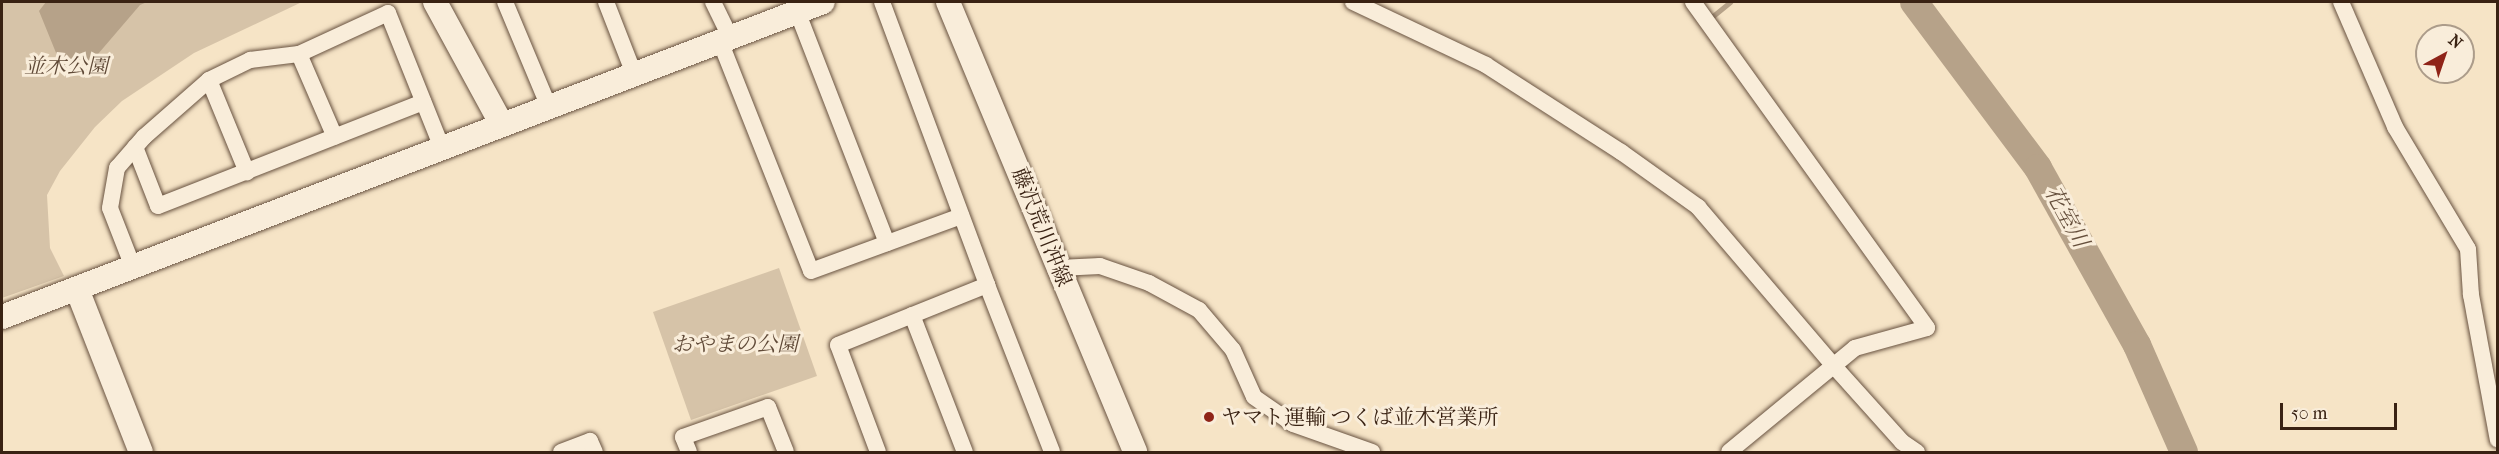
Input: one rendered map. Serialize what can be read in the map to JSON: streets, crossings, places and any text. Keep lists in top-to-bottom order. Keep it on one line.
{"streets":{"street":["藤沢荒川沖線"]},"water":["花室川"],"parks":["並木公園","おやまの公園"],"places":["ヤマト運輸 つくば並木営業所"],"scale_bar":"50 m","north":"top right"}
